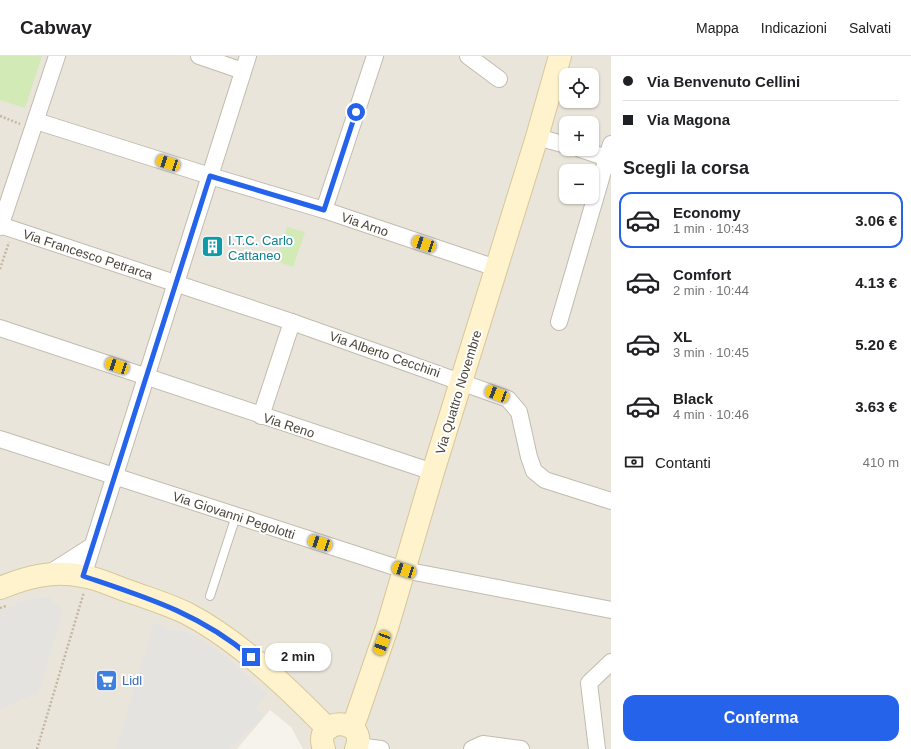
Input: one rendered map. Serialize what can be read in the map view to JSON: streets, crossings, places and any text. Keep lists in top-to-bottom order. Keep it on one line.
{"streets":{"main road":["Via Quattro Novembre"],"street":["Via Arno","Via Francesco Petrarca","Via Alberto Cecchini","Via Reno","Via Giovanni Pegolotti"]},"crossings":[["Via Arno","Via Quattro Novembre"],["Via Francesco Petrarca","Via Alberto Cecchini"],["Via Alberto Cecchini","Via Quattro Novembre"],["Via Quattro Novembre","Via Reno"],["Via Quattro Novembre","Via Giovanni Pegolotti"]],"places":{"building":["I.T.C. Carlo Cattaneo"],"supermarket":["Lidl"]},"page":{"header":"Cabway","nav":["Mappa","Indicazioni","Salvati"],"banner":["Via Benvenuto Cellini","Via Magona"],"map_buttons":["+","−"],"heading":"Scegli la corsa","list":[{"name":"Economy","note":"1 min · 10:43","value":"3.06 €"},{"name":"Comfort","note":"2 min · 10:44","value":"4.13 €"},{"name":"XL","note":"3 min · 10:45","value":"5.20 €"},{"name":"Black","note":"4 min · 10:46","value":"3.63 €"}],"pay":["Contanti","410 m"],"bubble":"2 min","buttons":"Conferma"}}
